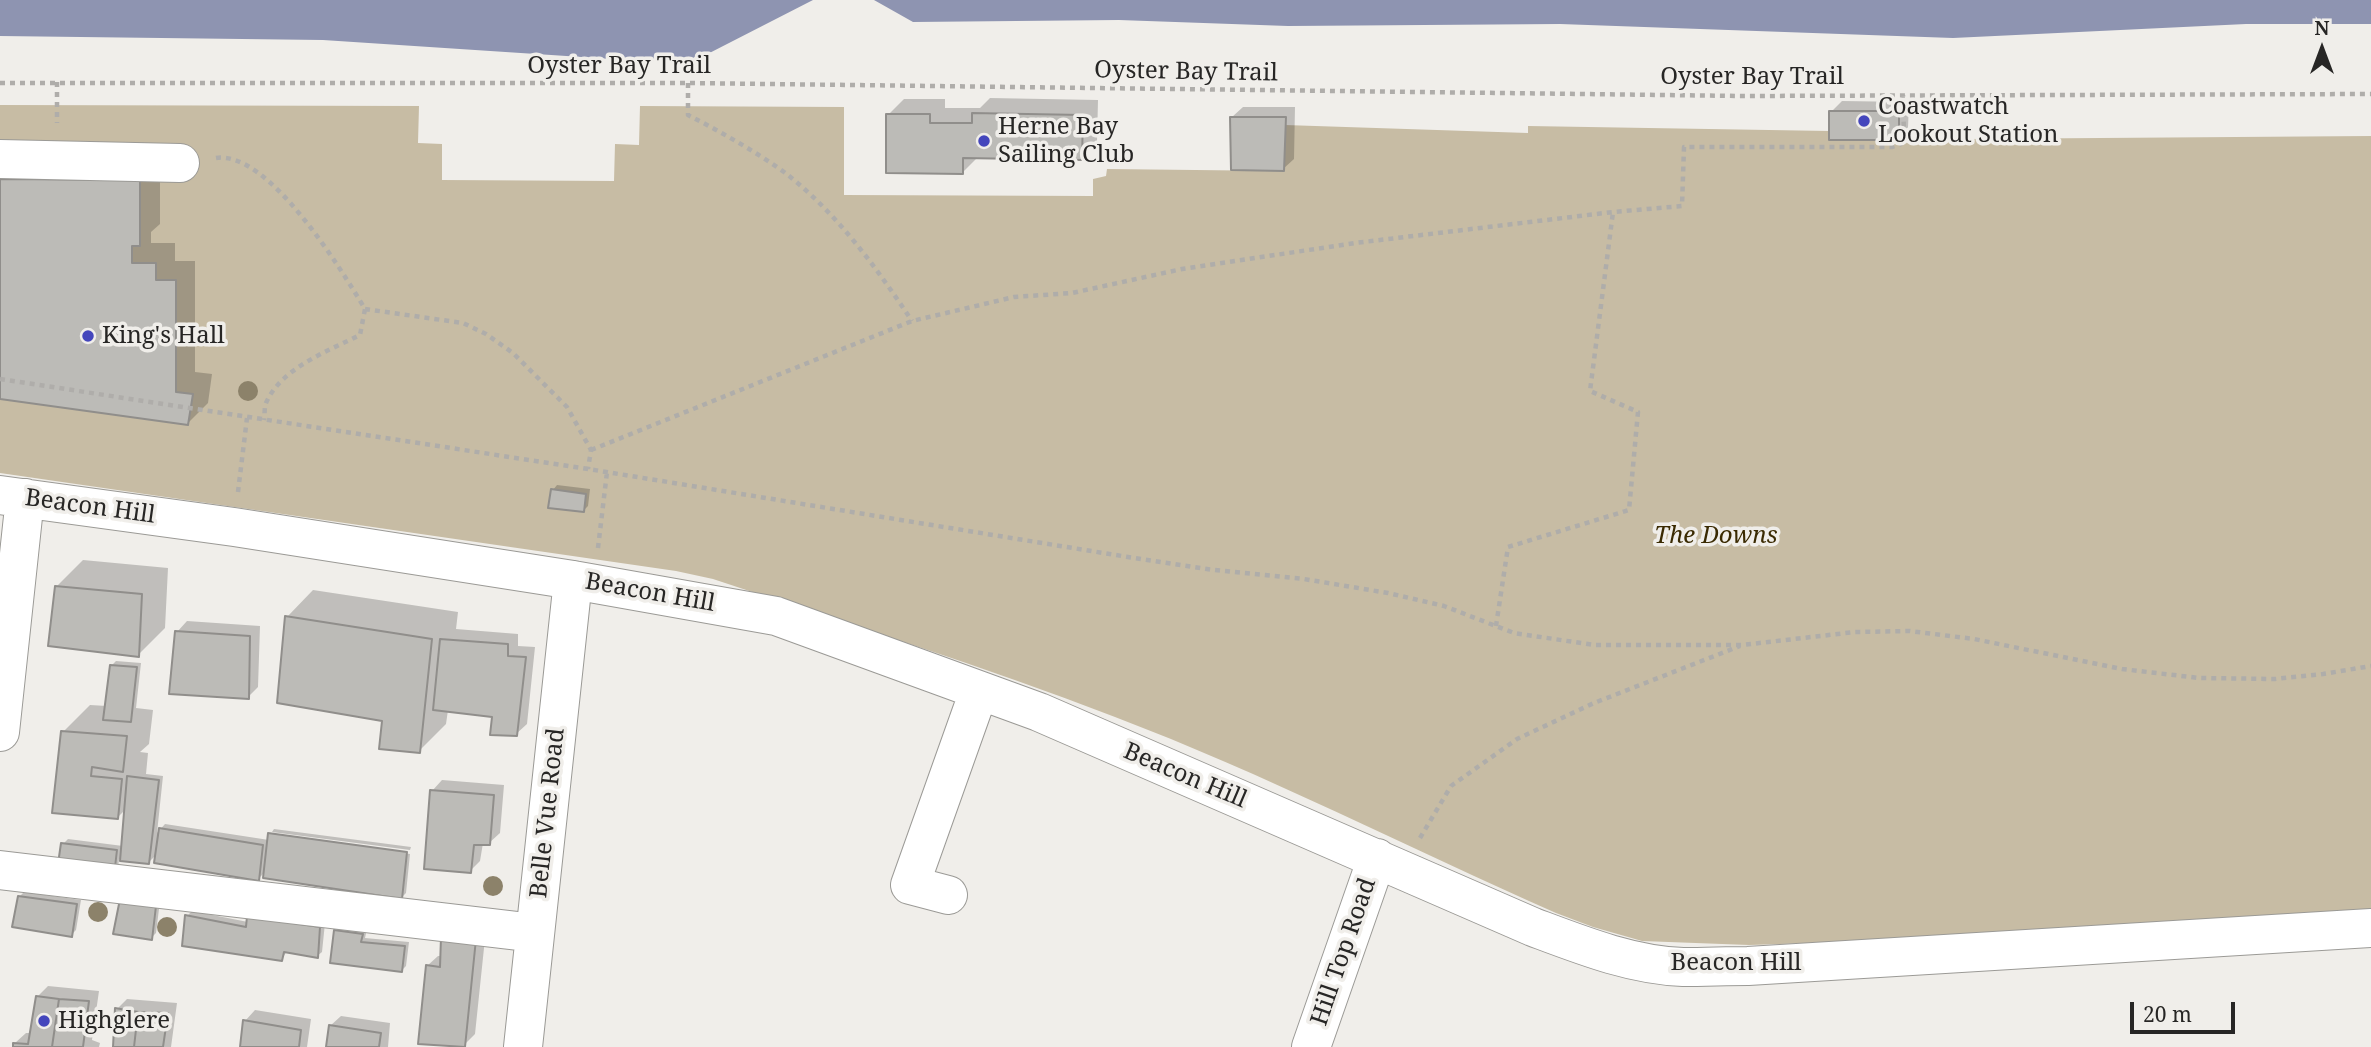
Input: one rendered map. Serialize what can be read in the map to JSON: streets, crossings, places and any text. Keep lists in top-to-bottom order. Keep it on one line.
{"streets":{"street":["Beacon Hill","Belle Vue Road","Hill Top Road"],"path":["Oyster Bay Trail"]},"crossings":[["Beacon Hill","Belle Vue Road"],["Beacon Hill","Hill Top Road"]],"parks":["The Downs"],"places":["Coastwatch Lookout Station","Herne Bay Sailing Club","King's Hall","Highglere"],"scale_bar":"20 m","north":"top"}
